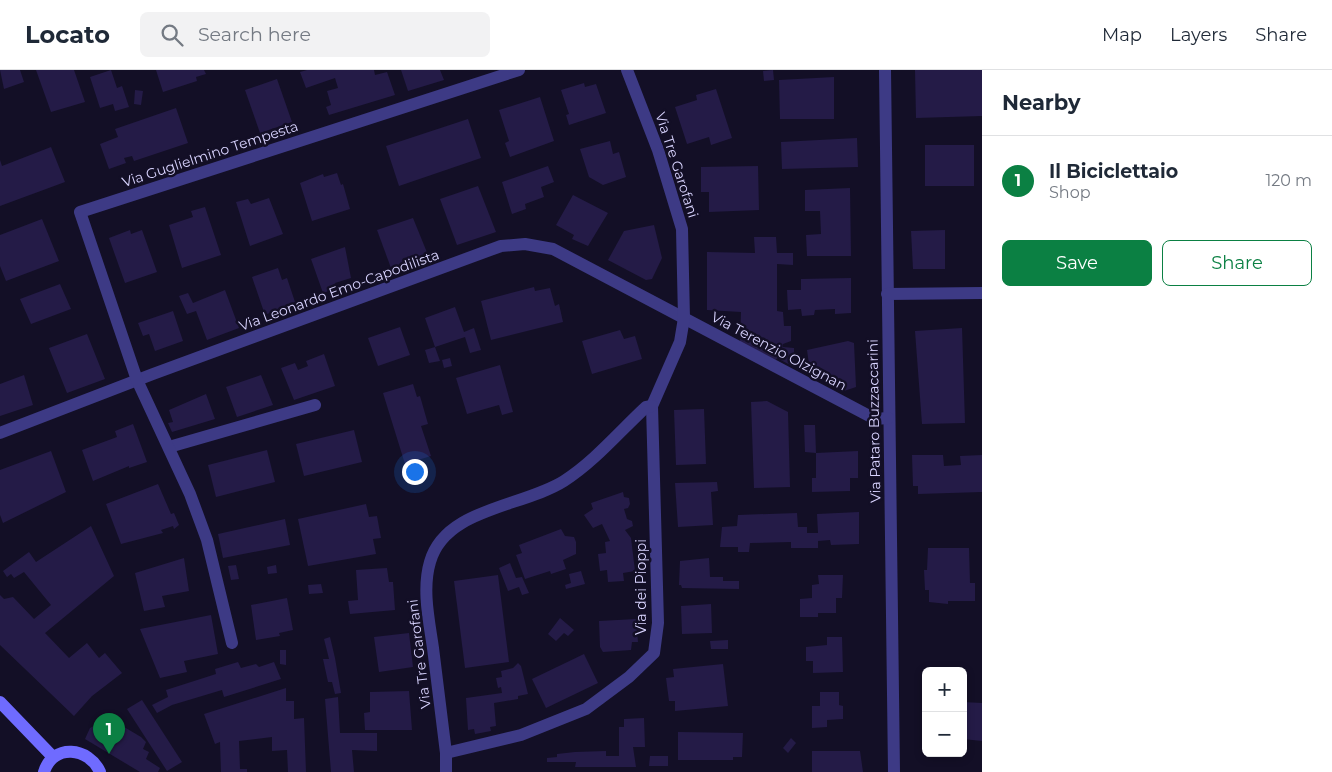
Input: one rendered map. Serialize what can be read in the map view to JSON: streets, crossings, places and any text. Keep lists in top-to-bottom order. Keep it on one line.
{"streets":{"street":["Via Guglielmino Tempesta","Via Tre Garofani","Via Leonardo Emo-Capodilista","Via Terenzio Olzignan","Via Pataro Buzzaccarini","Via dei Pioppi"]},"crossings":[["Via Guglielmino Tempesta","Via Leonardo Emo-Capodilista"],["Via Tre Garofani","Via Leonardo Emo-Capodilista"],["Via Tre Garofani","Via Terenzio Olzignan"],["Via Tre Garofani","Via dei Pioppi"],["Via Leonardo Emo-Capodilista","Via Terenzio Olzignan"],["Via Terenzio Olzignan","Via Pataro Buzzaccarini"]],"page":{"header":"Locato","search":"Search here","nav":["Map","Layers","Share"],"heading":"Nearby","list":[{"mark":"1","name":"Il Biciclettaio","note":"Shop","value":"120 m"}],"buttons":["Save","Share"],"map_buttons":["+","−"],"pins":"1"}}
